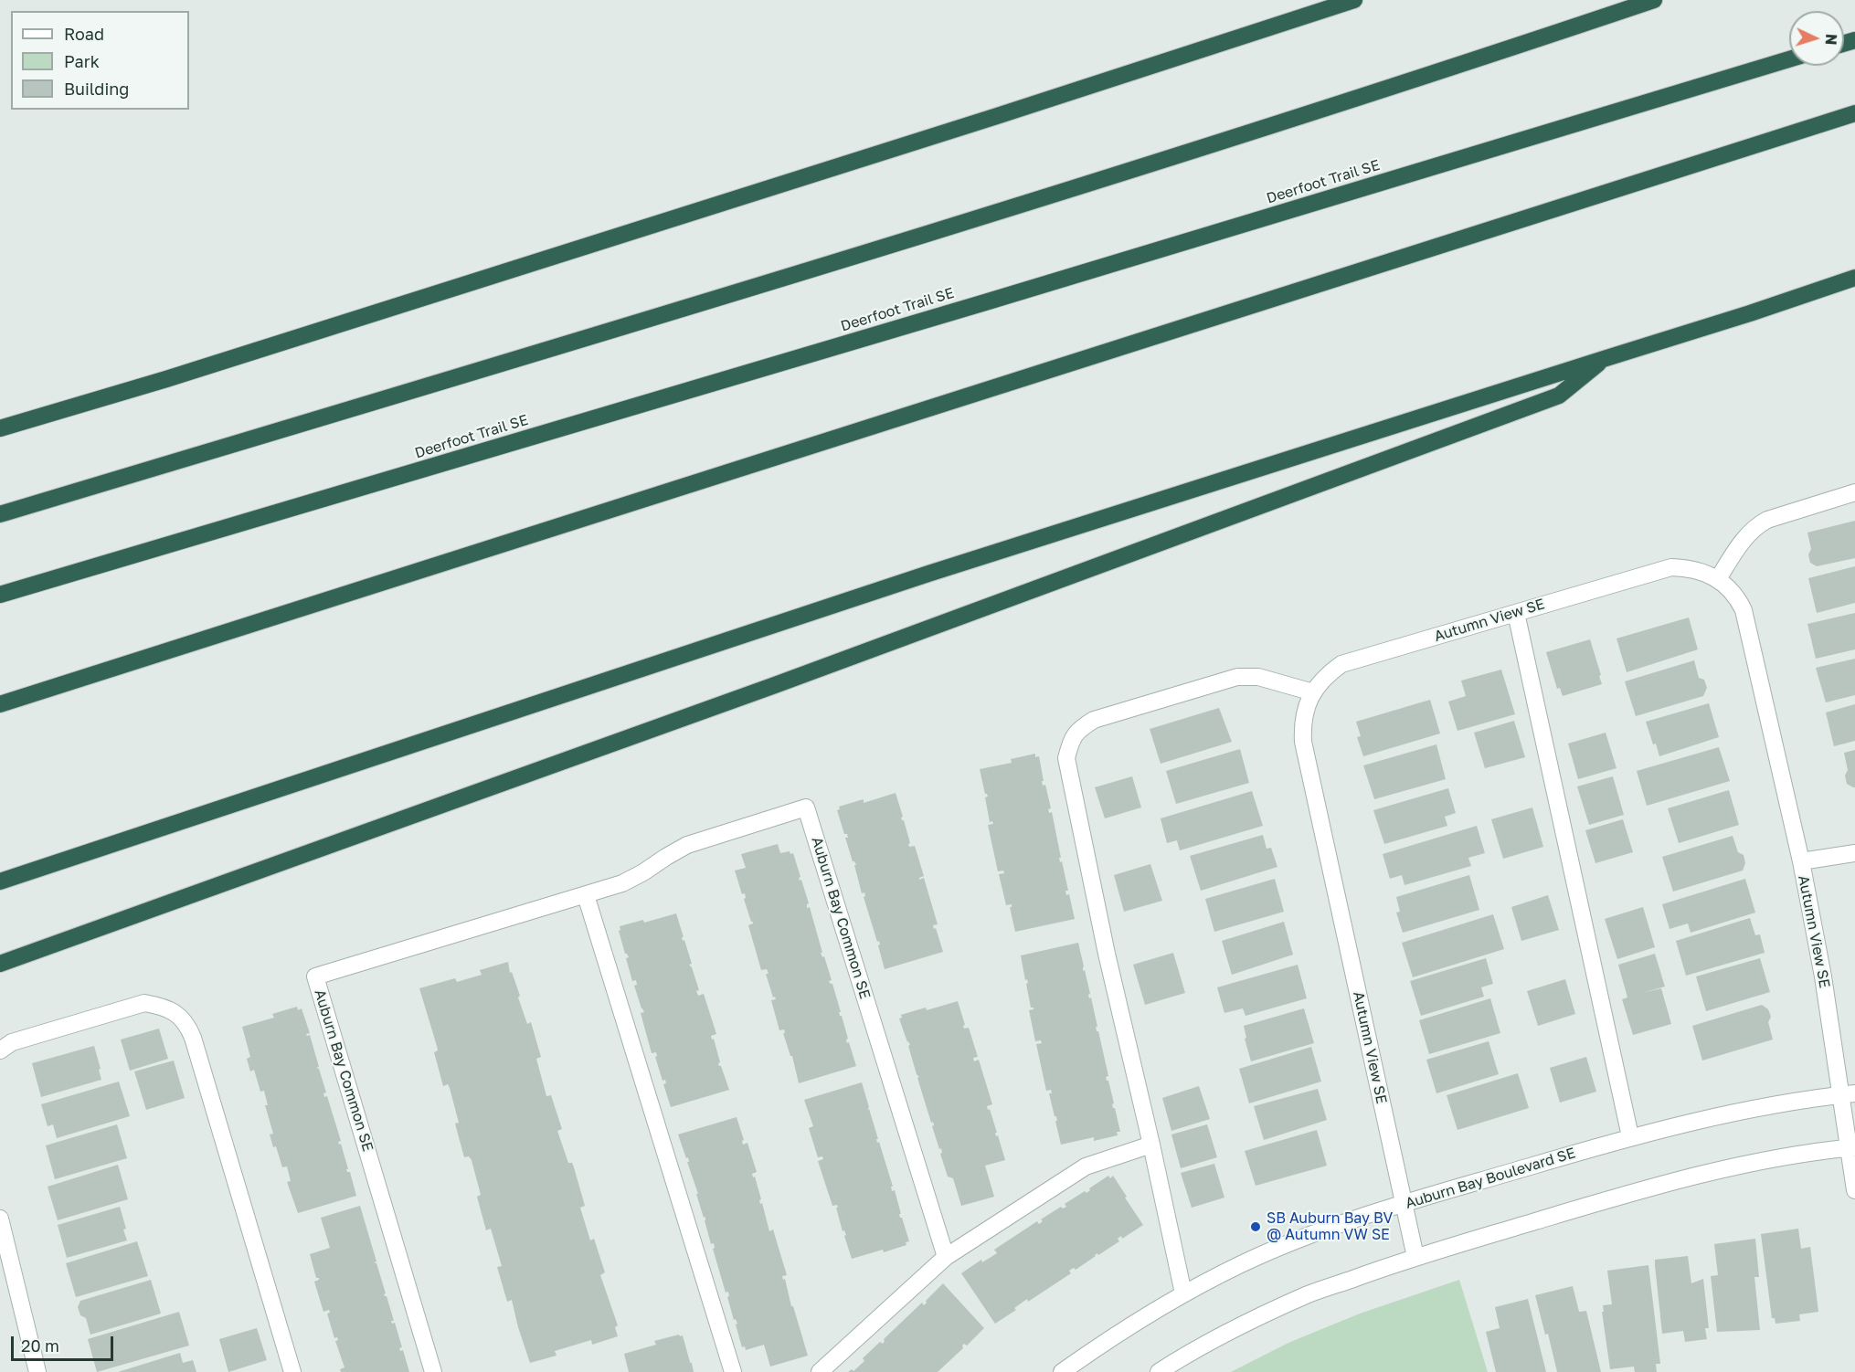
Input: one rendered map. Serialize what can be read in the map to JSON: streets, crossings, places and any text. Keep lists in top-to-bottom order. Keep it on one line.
{"streets":{"highway":["Deerfoot Trail SE"],"street":["Autumn View SE","Auburn Bay Common SE","Auburn Bay Boulevard SE"]},"crossings":[["Autumn View SE","Auburn Bay Boulevard SE"]],"places":["SB Auburn Bay BV @ Autumn VW SE"],"legend":["Road","Park","Building"],"scale_bar":"20 m","north":"right"}
